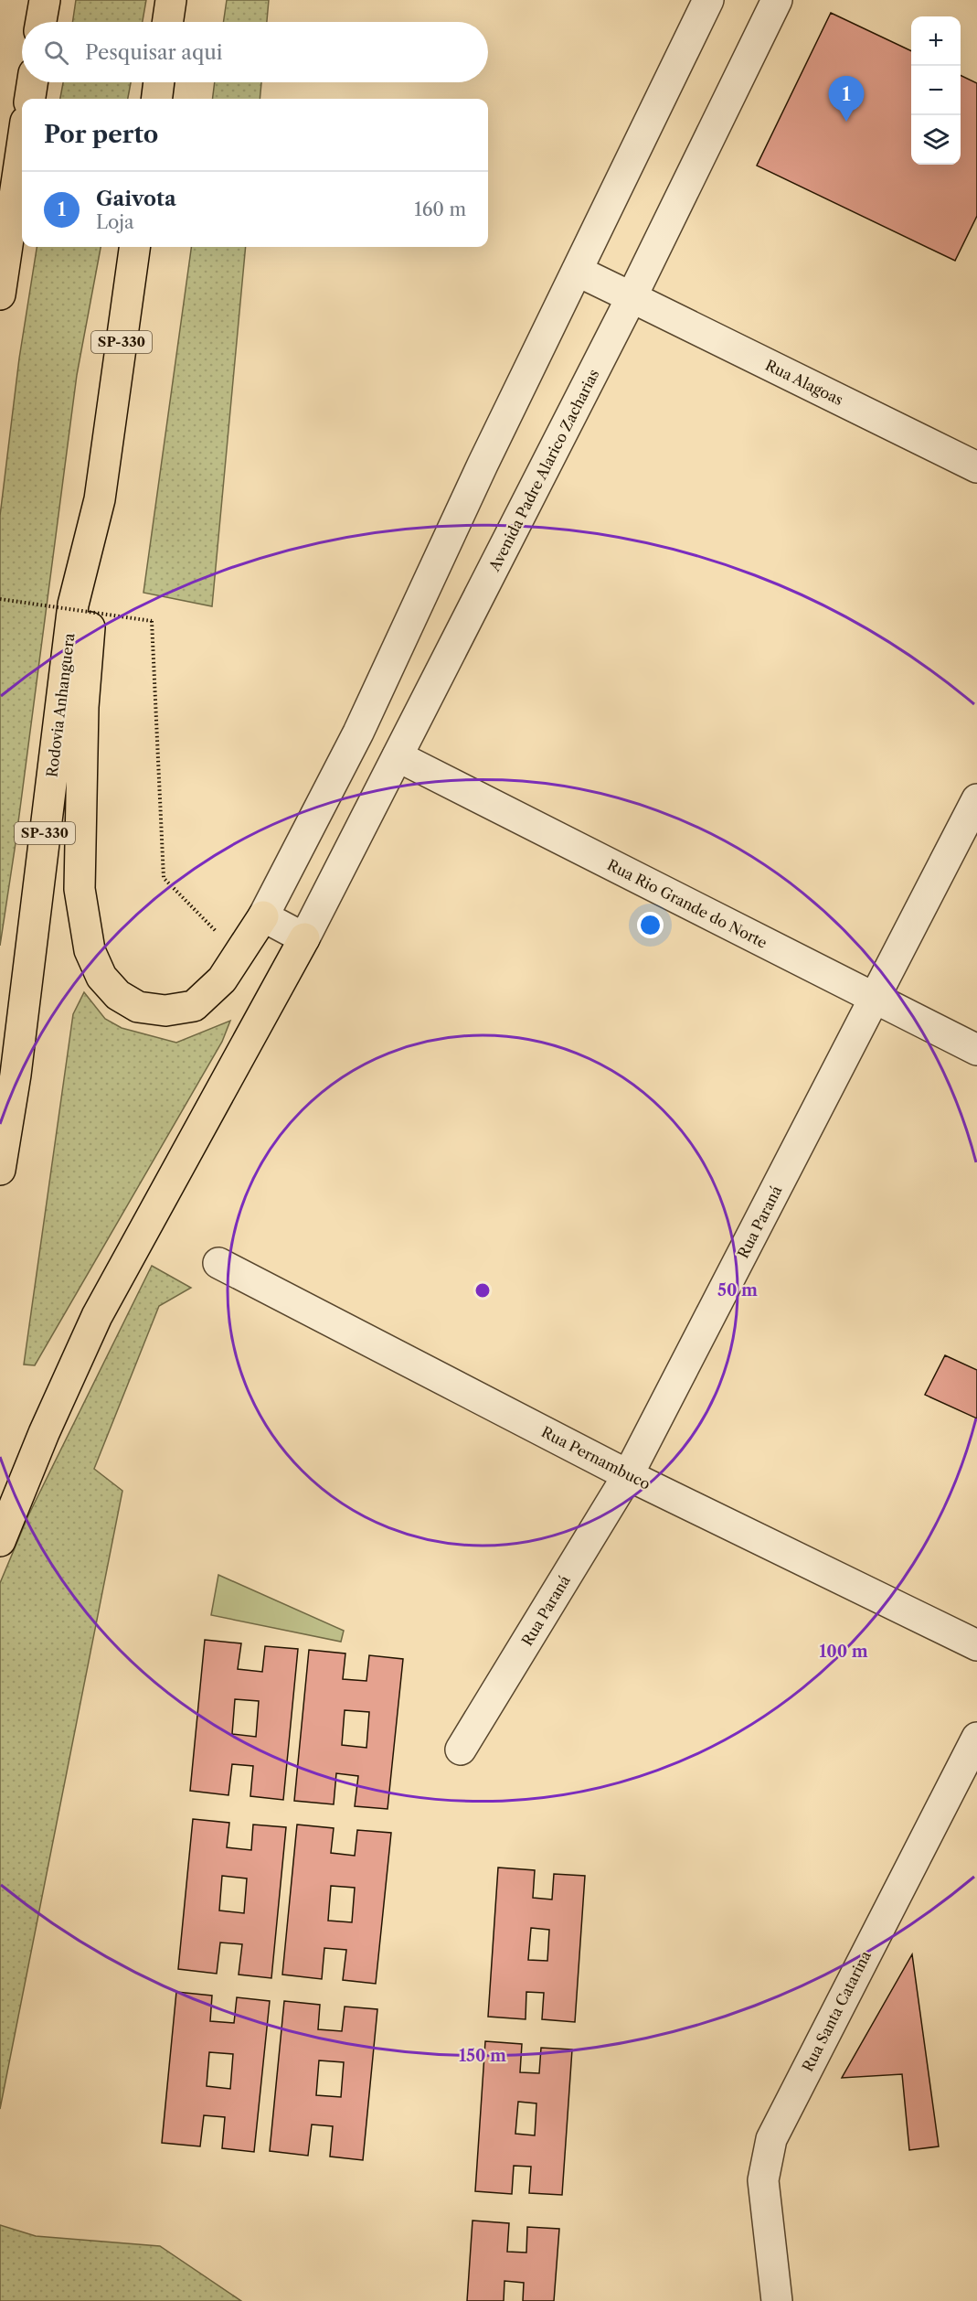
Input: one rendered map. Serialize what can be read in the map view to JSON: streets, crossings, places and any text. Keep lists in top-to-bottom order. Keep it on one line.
{"streets":{"highway":["SP-330","Rodovia Anhanguera"],"street":["Rua Alagoas","Avenida Padre Alarico Zacharias","Rua Rio Grande do Norte","Rua Paraná","Rua Pernambuco","Rua Santa Catarina"]},"crossings":[["Rua Alagoas","Avenida Padre Alarico Zacharias"],["Avenida Padre Alarico Zacharias","Rua Rio Grande do Norte"],["Rua Rio Grande do Norte","Rua Paraná"],["Rua Paraná","Rua Pernambuco"]],"page":{"map_buttons":["+","−"],"search":"Pesquisar aqui","pins":"1","heading":"Por perto","list":[{"mark":"1","name":"Gaivota","note":"Loja","value":"160 m"}]},"rings":["50 m","100 m","150 m"]}
